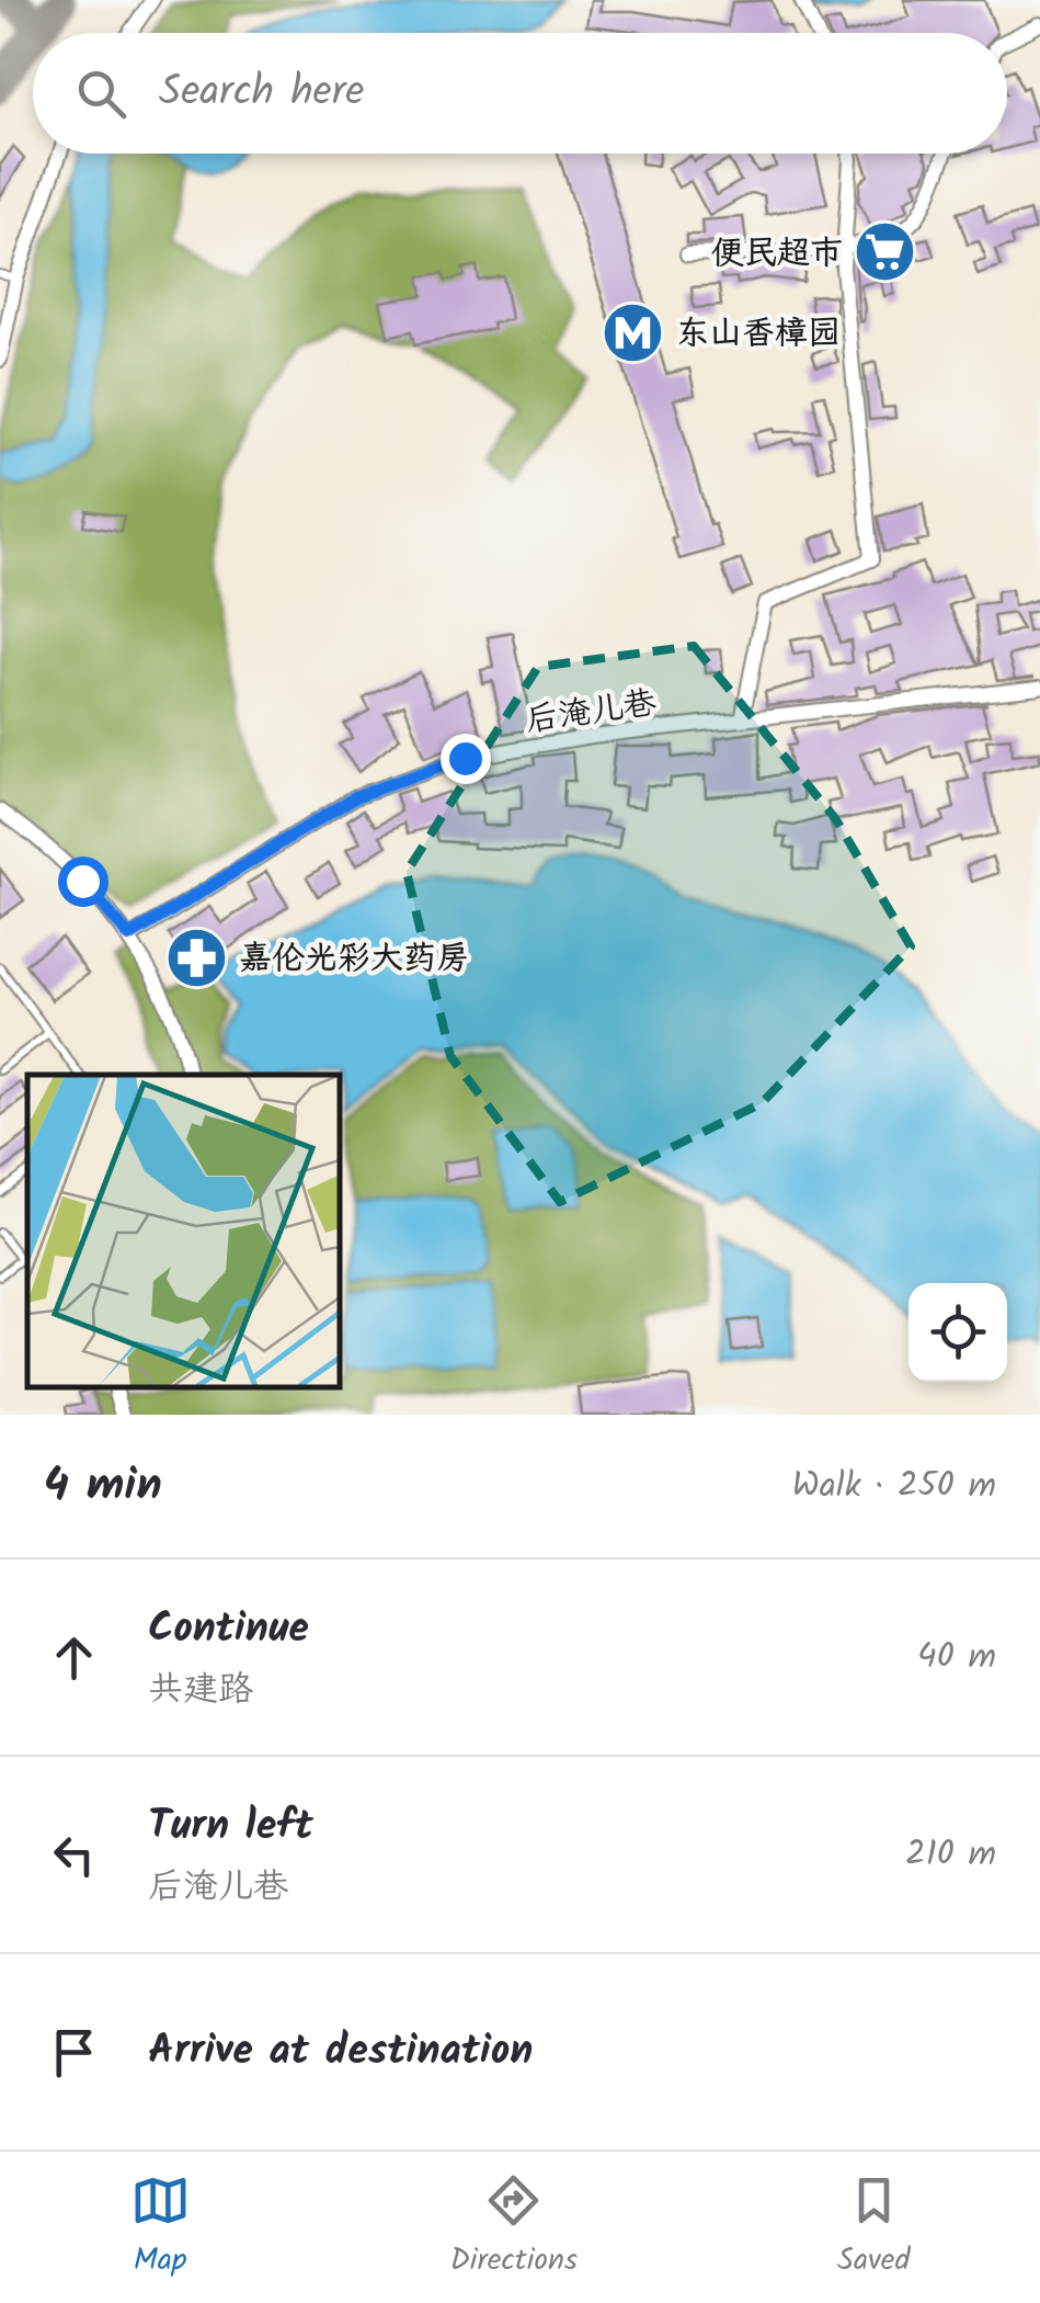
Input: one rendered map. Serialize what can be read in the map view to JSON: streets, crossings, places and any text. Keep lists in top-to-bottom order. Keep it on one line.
{"streets":{"street":["后淹儿巷"]},"places":{"supermarket":["便民超市"],"metro station":["东山香樟园"],"pharmacy":["嘉伦光彩大药房"]},"page":{"search":"Search here","heading":["4 min","Walk · 250 m"],"list":[["Continue","共建路","40 m"],["Turn left","后淹儿巷","210 m"],"Arrive at destination"],"nav":["Map","Directions","Saved"]}}
